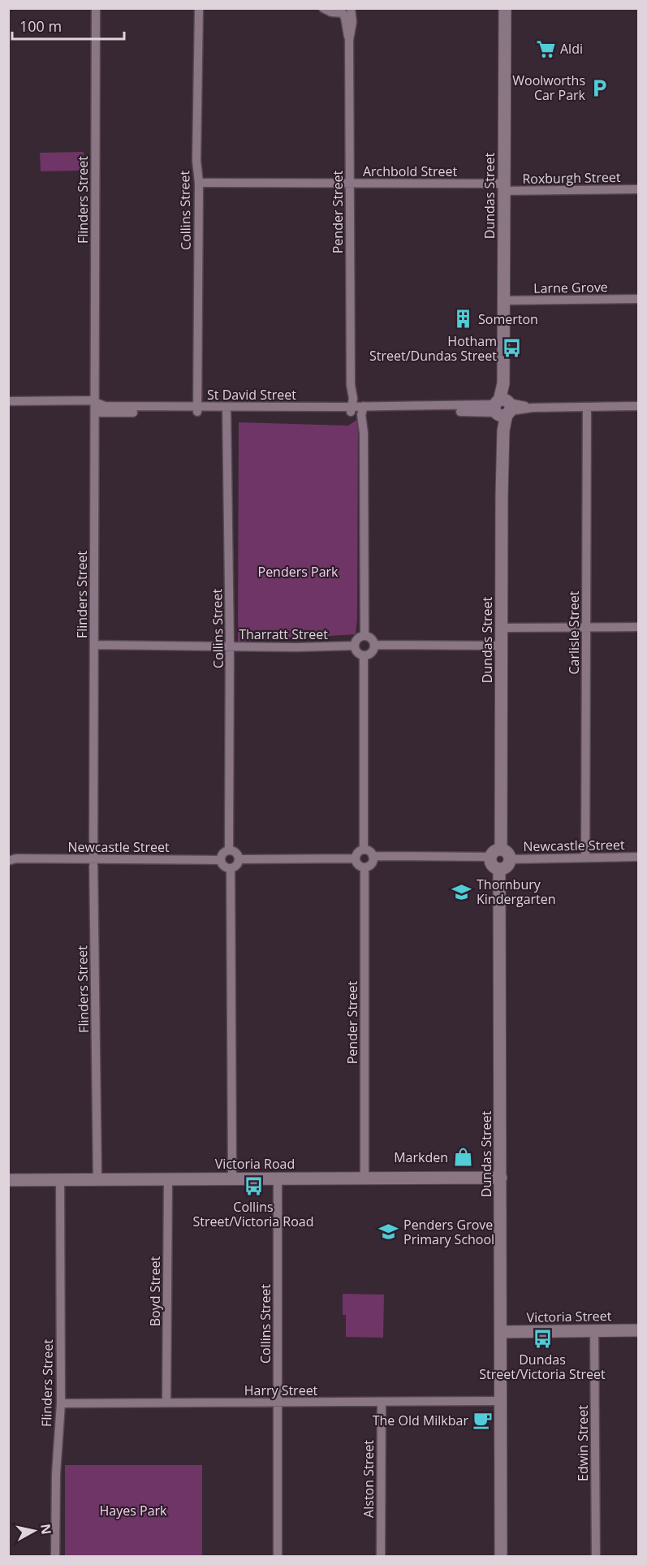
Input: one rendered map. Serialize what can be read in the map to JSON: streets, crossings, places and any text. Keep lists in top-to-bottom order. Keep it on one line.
{"streets":{"street":["Archbold Street","Roxburgh Street","Dundas Street","Flinders Street","Collins Street","Pender Street","Larne Grove","St David Street","Carlisle Street","Tharratt Street","Newcastle Street","Victoria Road","Boyd Street","Victoria Street","Harry Street","Edwin Street","Alston Street"]},"crossings":[["Archbold Street","Roxburgh Street"],["Archbold Street","Dundas Street"],["Archbold Street","Collins Street"],["Archbold Street","Pender Street"],["Roxburgh Street","Dundas Street"],["Dundas Street","Larne Grove"],["Dundas Street","St David Street"],["Dundas Street","Newcastle Street"],["Dundas Street","Victoria Road"],["Dundas Street","Victoria Street"],["Dundas Street","Harry Street"],["Flinders Street","St David Street"],["Flinders Street","Tharratt Street"],["Flinders Street","Newcastle Street"],["Flinders Street","Victoria Road"],["Flinders Street","Harry Street"],["Collins Street","St David Street"],["Collins Street","Tharratt Street"],["Collins Street","Newcastle Street"],["Collins Street","Victoria Road"],["Collins Street","Harry Street"],["Pender Street","St David Street"],["Pender Street","Victoria Road"],["St David Street","Carlisle Street"],["Carlisle Street","Newcastle Street"],["Victoria Road","Boyd Street"],["Boyd Street","Harry Street"],["Victoria Street","Edwin Street"],["Harry Street","Alston Street"]],"parks":["Penders Park","Hayes Park"],"places":{"supermarket":["Aldi"],"parking":["Woolworths Car Park"],"building":["Somerton"],"bus stop":["Hotham Street/Dundas Street","Collins Street/Victoria Road","Dundas Street/Victoria Street"],"school or university":["Thornbury Kindergarten","Penders Grove Primary School"],"shop":["Markden"],"cafe":["The Old Milkbar"]},"scale_bar":"100 m","north":"right"}
